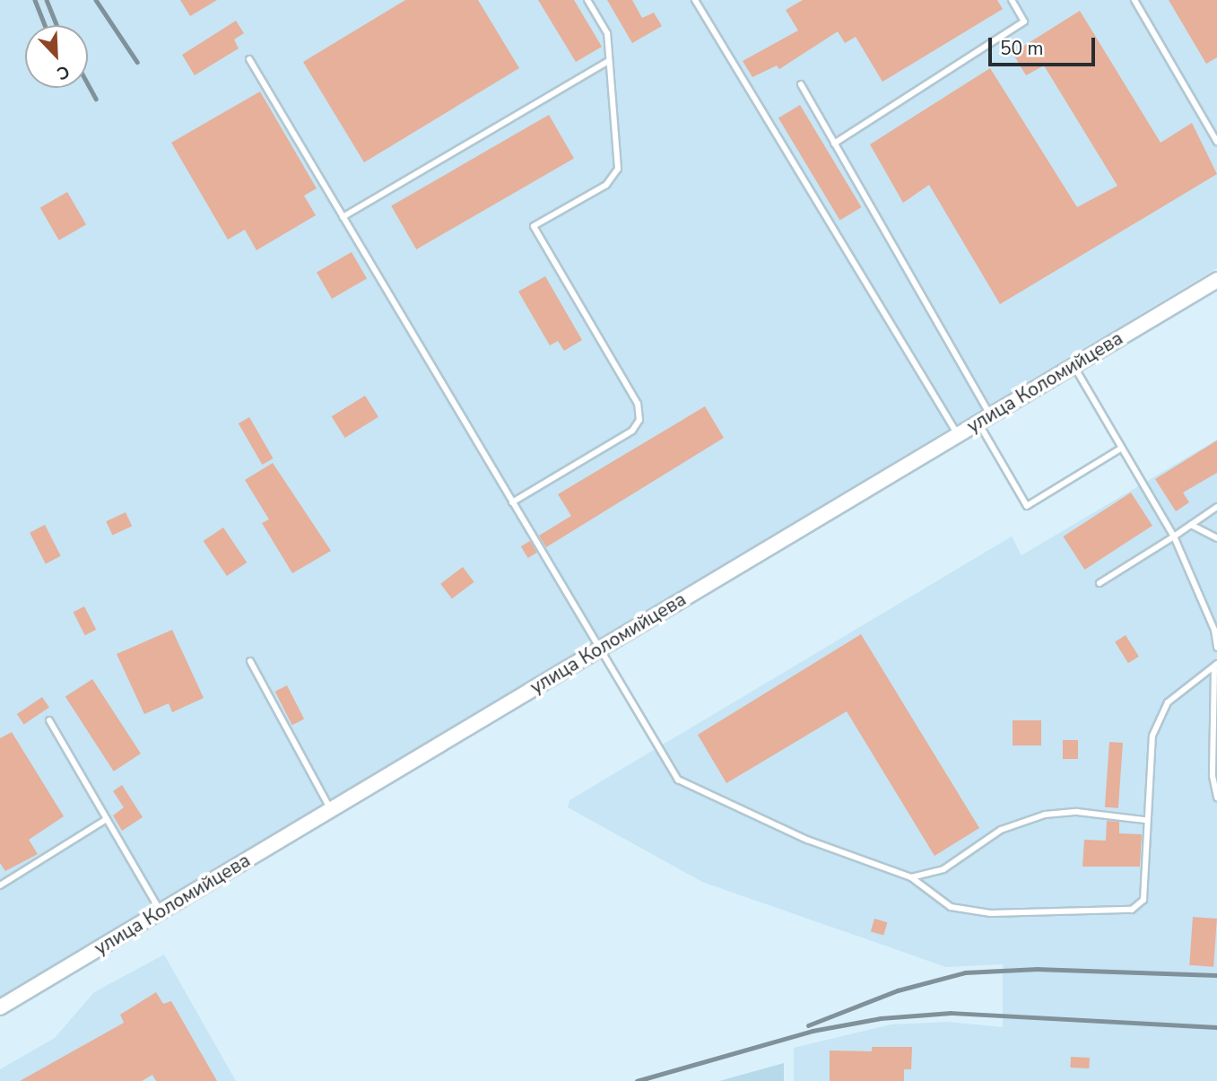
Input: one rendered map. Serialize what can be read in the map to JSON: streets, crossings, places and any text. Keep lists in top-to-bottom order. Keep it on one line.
{"streets":{"street":["улица Коломийцева"]},"scale_bar":"50 m","north":"bottom right"}
